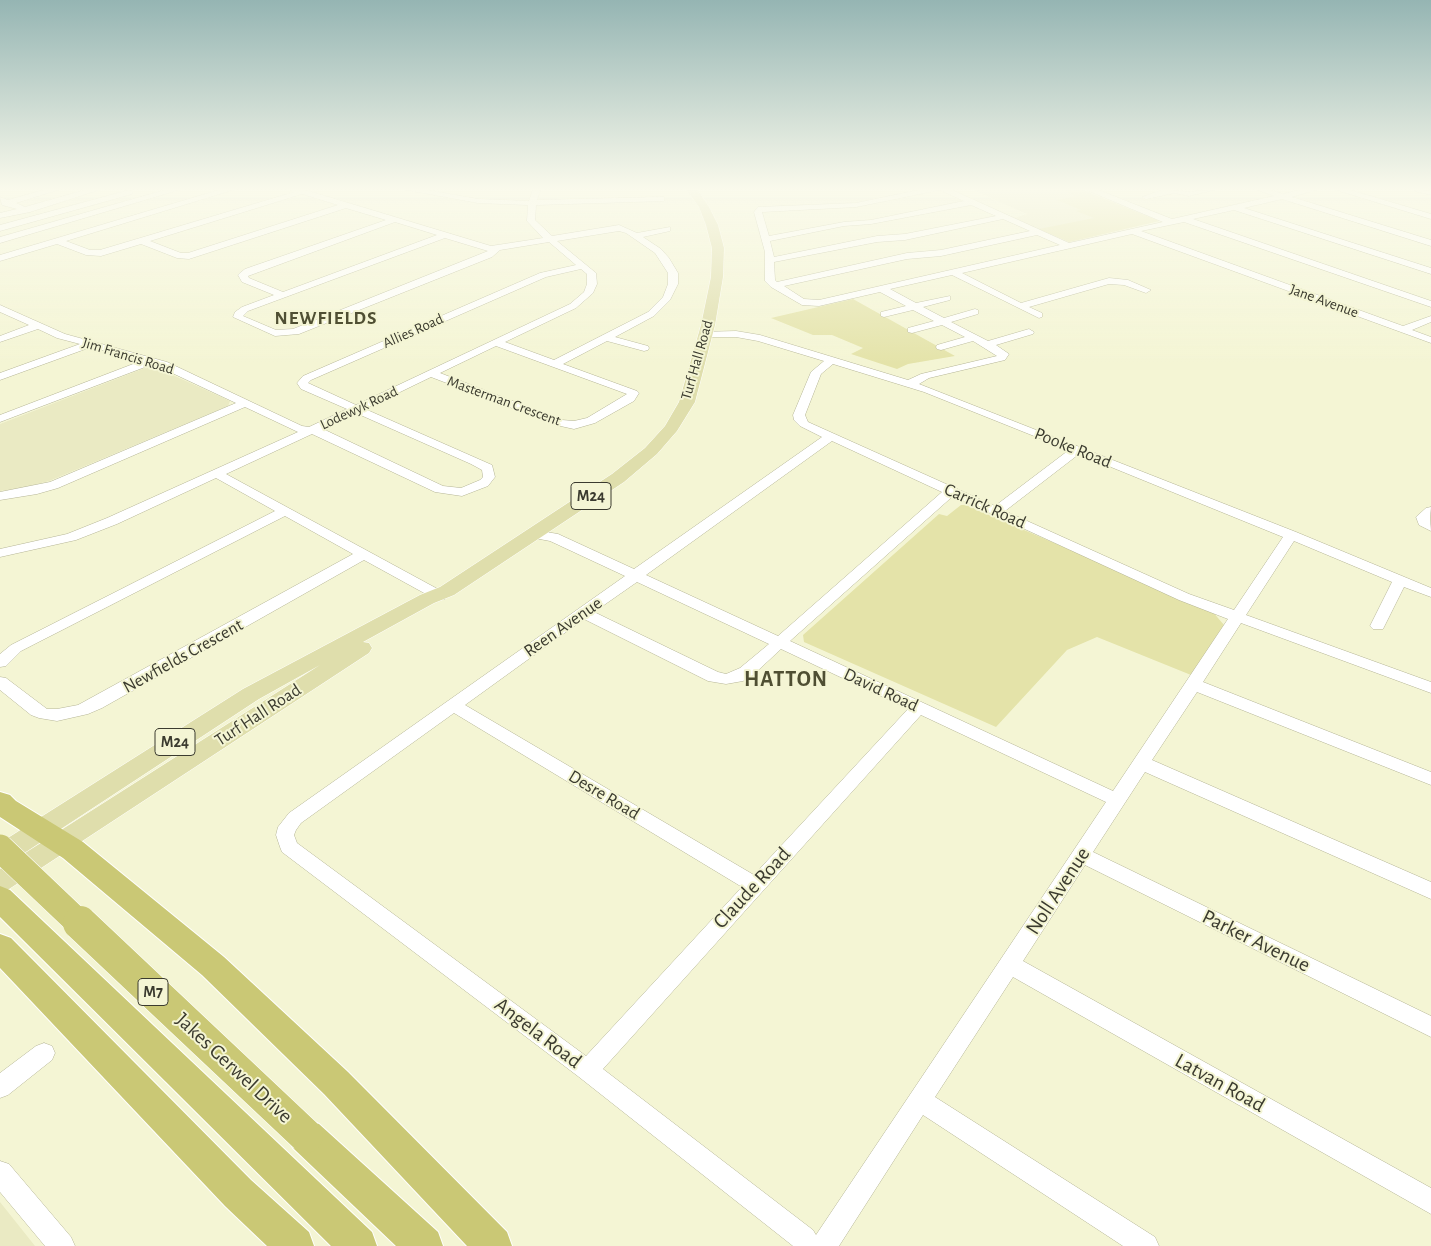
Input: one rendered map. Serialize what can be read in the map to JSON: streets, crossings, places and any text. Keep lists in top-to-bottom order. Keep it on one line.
{"streets":{"highway":["M7","Jakes Gerwel Drive"],"main road":["Turf Hall Road","M24"],"street":["Jane Avenue","Allies Road","Jim Francis Road","Masterman Crescent","Lodewyk Road","Pooke Road","Carrick Road","Reen Avenue","Newfields Crescent","David Road","Desre Road","Claude Road","Noll Avenue","Parker Avenue","Angela Road","Latvan Road"]},"crossings":[["Allies Road","Jim Francis Road"],["Allies Road","Lodewyk Road"],["Jim Francis Road","Lodewyk Road"],["Turf Hall Road","Pooke Road"],["Turf Hall Road","David Road"],["Masterman Crescent","Lodewyk Road"],["Pooke Road","Carrick Road"],["Pooke Road","Noll Avenue"],["Carrick Road","Reen Avenue"],["Carrick Road","Noll Avenue"],["Reen Avenue","David Road"],["Reen Avenue","Desre Road"],["Reen Avenue","Angela Road"],["David Road","Claude Road"],["David Road","Noll Avenue"],["Desre Road","Claude Road"],["Claude Road","Angela Road"],["Noll Avenue","Parker Avenue"],["Noll Avenue","Latvan Road"]],"districts":["NEWFIELDS","HATTON"]}
